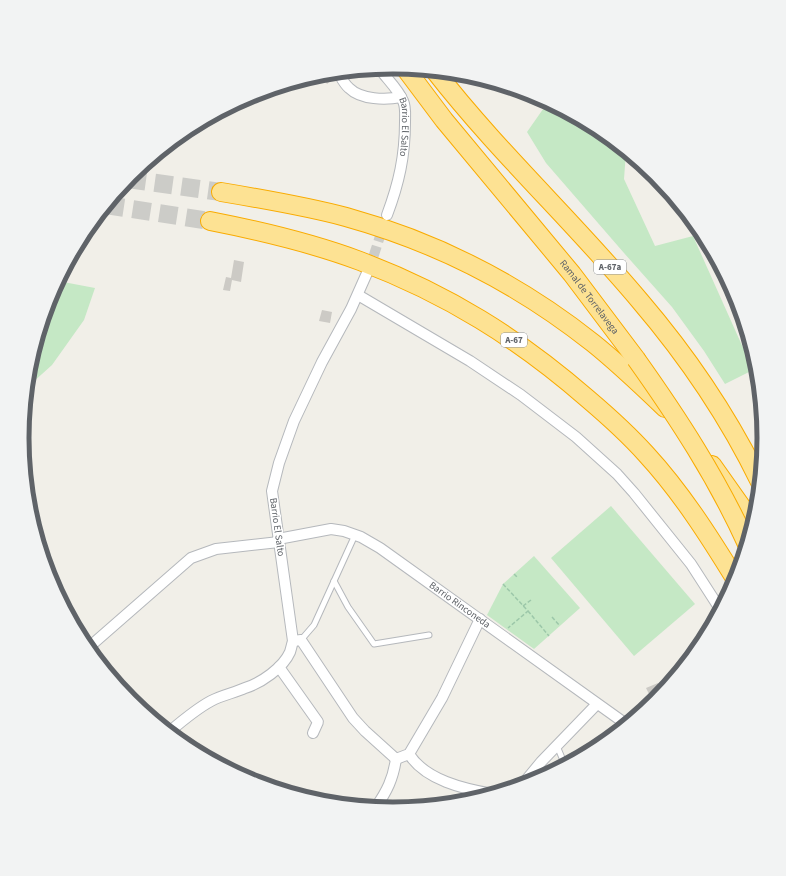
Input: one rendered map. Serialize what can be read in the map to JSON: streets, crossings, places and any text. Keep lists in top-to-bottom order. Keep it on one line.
{"streets":{"highway":["A-67a","Ramal de Torrelavega","A-67"],"street":["Barrio El Salto","Barrio Rinconeda"]},"crossings":[["Barrio El Salto","Barrio Rinconeda"]]}
